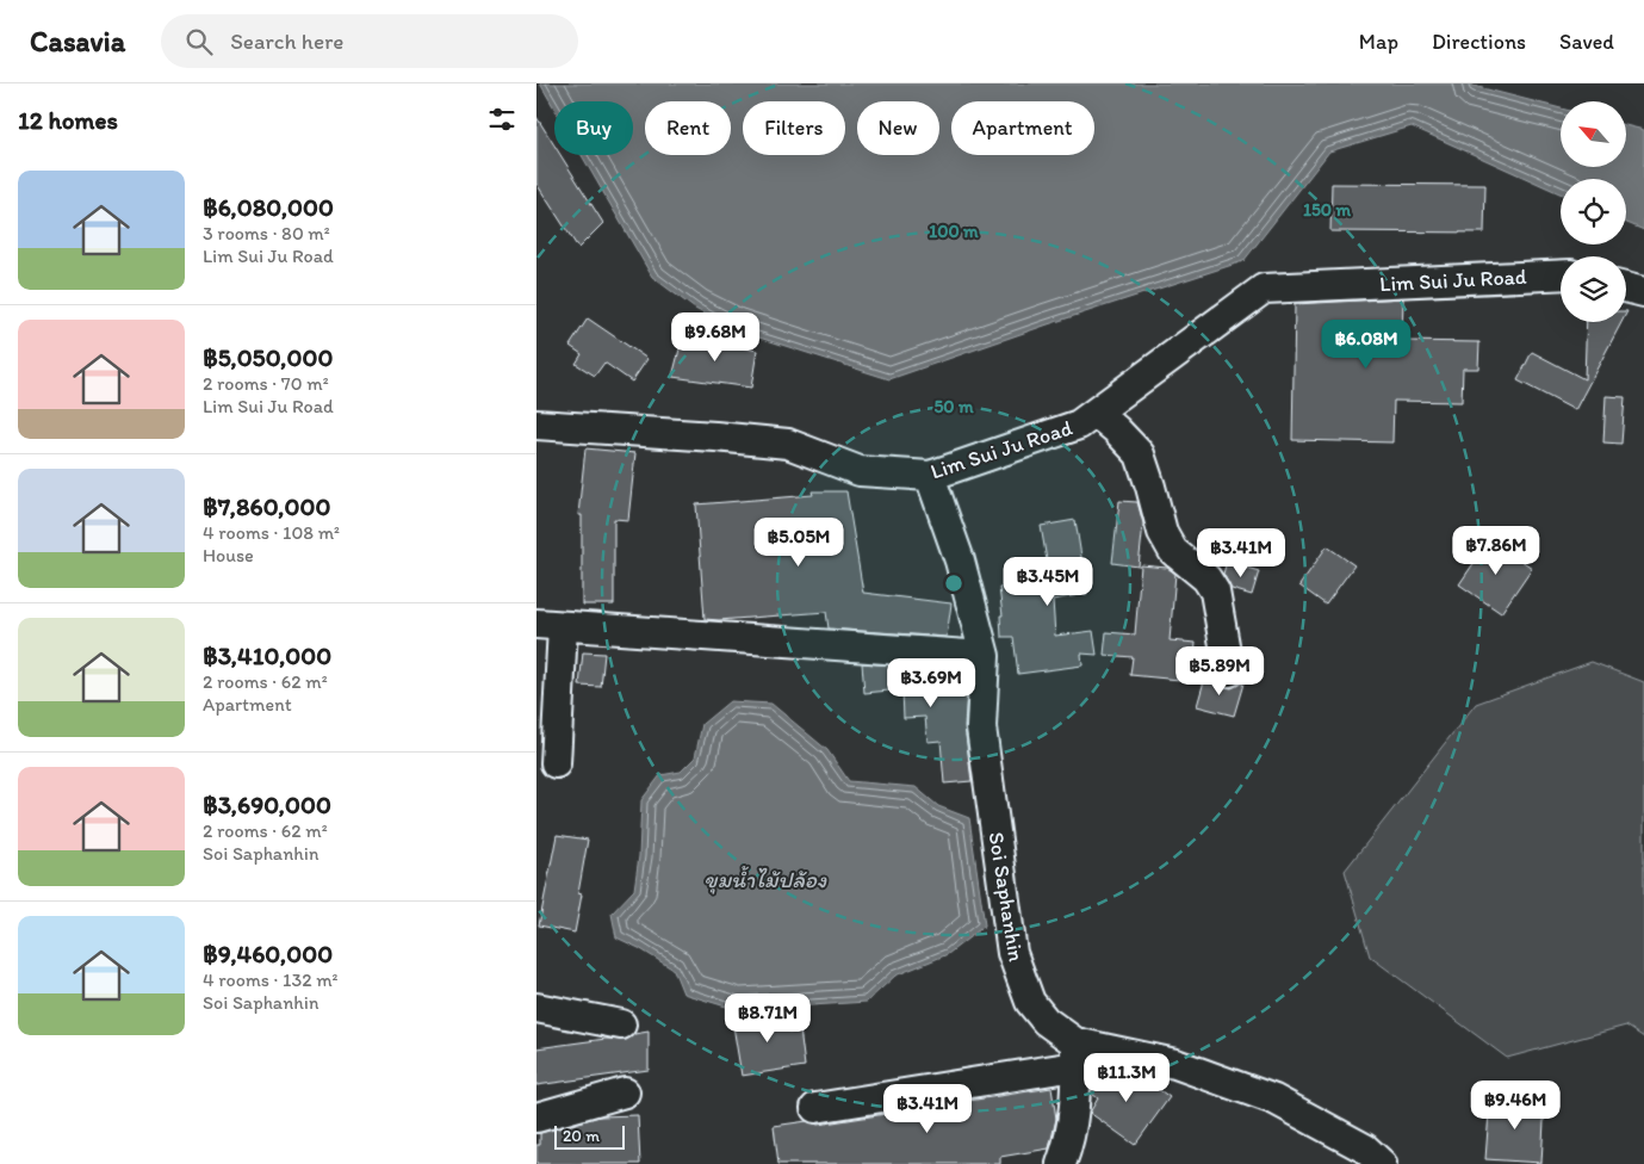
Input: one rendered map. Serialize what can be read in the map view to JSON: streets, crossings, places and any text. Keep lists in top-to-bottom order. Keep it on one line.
{"streets":{"street":["Lim Sui Ju Road","Soi Saphanhin"]},"crossings":[["Lim Sui Ju Road","Soi Saphanhin"]],"water":["ขุมน้ำไม้ปล้อง"],"scale_bar":"20 m","north":"top left","page":{"header":"Casavia","search":"Search here","nav":["Map","Directions","Saved"],"heading":"12 homes","chip":["Buy","Rent","Filters","New","Apartment"],"list":[{"name":"฿6,080,000","note":"3 rooms · 80 m² · Lim Sui Ju Road"},{"name":"฿5,050,000","note":"2 rooms · 70 m² · Lim Sui Ju Road"},{"name":"฿7,860,000","note":"4 rooms · 108 m² · House"},{"name":"฿3,410,000","note":"2 rooms · 62 m² · Apartment"},{"name":"฿3,690,000","note":"2 rooms · 62 m² · Soi Saphanhin"},{"name":"฿9,460,000","note":"4 rooms · 132 m² · Soi Saphanhin"}],"price":["฿9.68M","฿6.08M","฿5.05M","฿7.86M","฿3.41M","฿3.45M","฿5.89M","฿3.69M","฿8.71M","฿11.3M","฿9.46M","฿3.41M"],"scale":"20 m"},"rings":["150 m","100 m","50 m"]}
